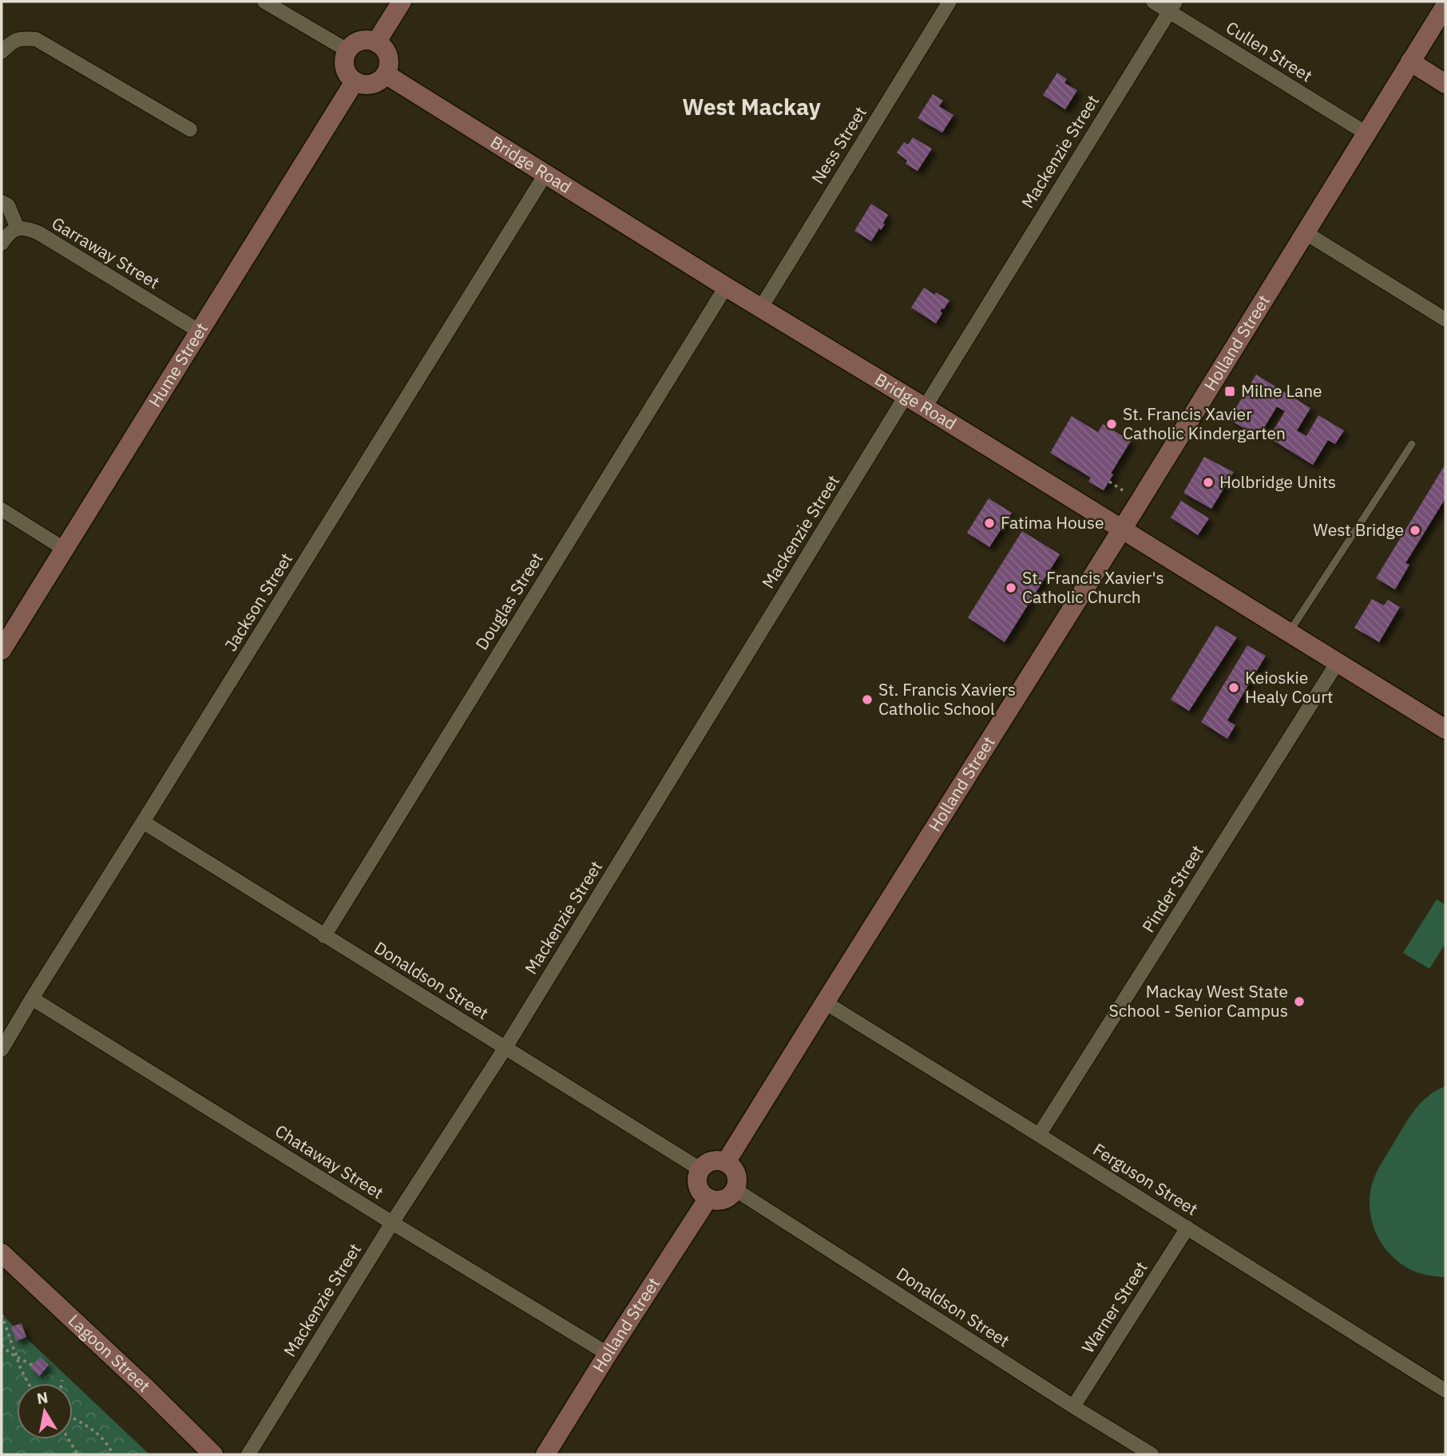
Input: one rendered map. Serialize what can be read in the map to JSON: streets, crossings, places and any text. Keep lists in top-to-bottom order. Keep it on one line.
{"streets":{"street":["Cullen Street","Ness Street","Mackenzie Street","Bridge Road","Garraway Street","Holland Street","Hume Street","Douglas Street","Jackson Street","Pinder Street","Donaldson Street","Chataway Street","Ferguson Street","Warner Street","Lagoon Street"]},"crossings":[["Cullen Street","Mackenzie Street"],["Cullen Street","Holland Street"],["Ness Street","Bridge Road"],["Mackenzie Street","Bridge Road"],["Mackenzie Street","Donaldson Street"],["Mackenzie Street","Chataway Street"],["Bridge Road","Holland Street"],["Bridge Road","Hume Street"],["Bridge Road","Douglas Street"],["Bridge Road","Jackson Street"],["Bridge Road","Pinder Street"],["Garraway Street","Hume Street"],["Holland Street","Donaldson Street"],["Holland Street","Chataway Street"],["Holland Street","Ferguson Street"],["Douglas Street","Donaldson Street"],["Jackson Street","Donaldson Street"],["Jackson Street","Chataway Street"],["Pinder Street","Ferguson Street"],["Donaldson Street","Warner Street"],["Ferguson Street","Warner Street"]],"districts":["West Mackay"],"places":{"transit":["Milne Lane"],"other":["St. Francis Xavier Catholic Kindergarten","Holbridge Units","Fatima House","West Bridge","St. Francis Xavier's Catholic Church","Keioskie Healy Court","St. Francis Xaviers Catholic School","Mackay West State School - Senior Campus"]},"north":"top"}
